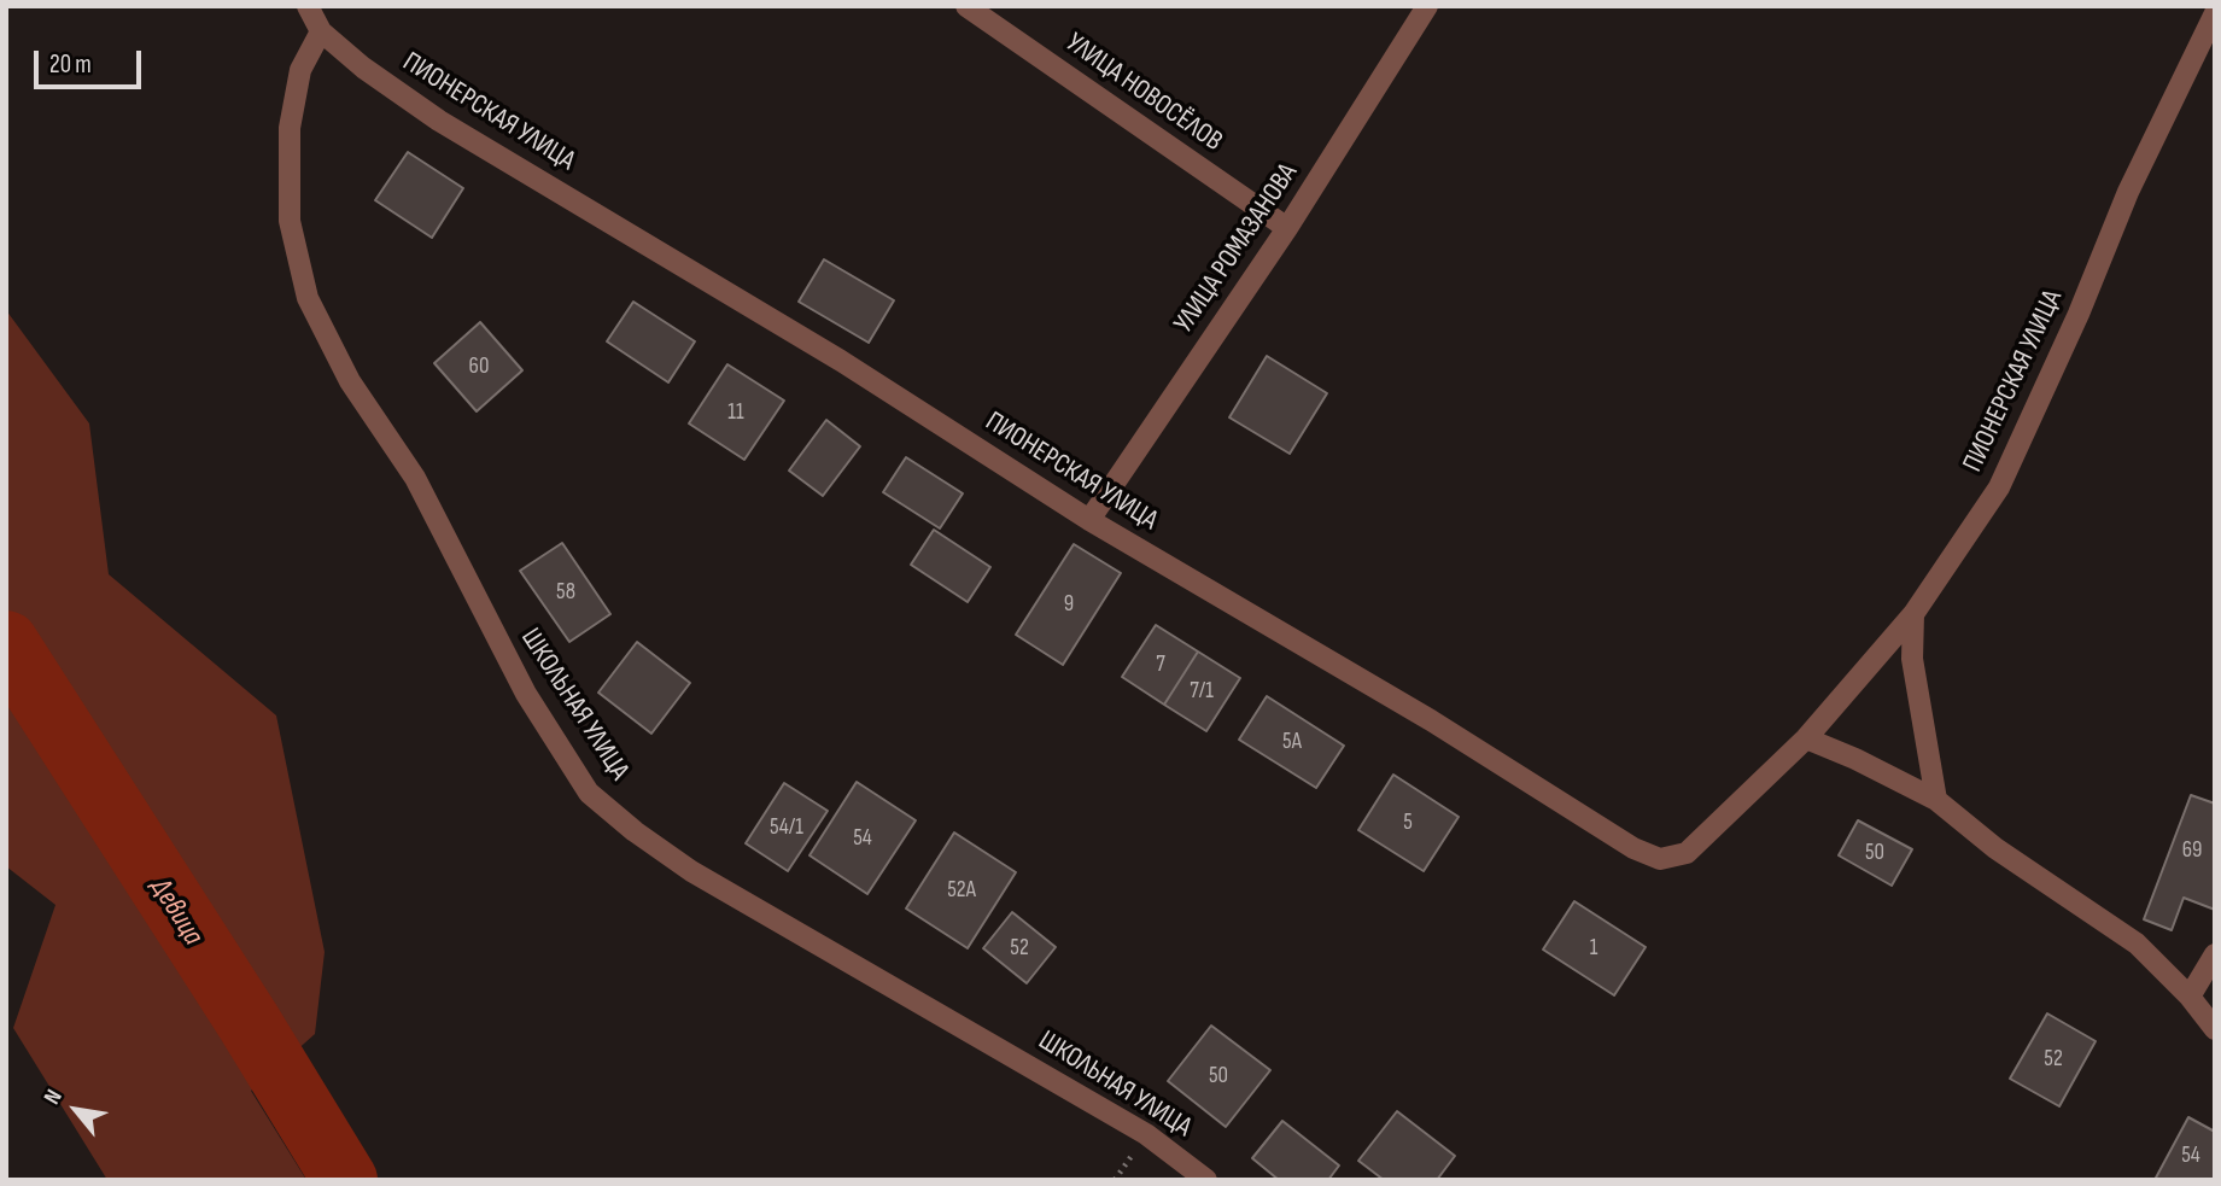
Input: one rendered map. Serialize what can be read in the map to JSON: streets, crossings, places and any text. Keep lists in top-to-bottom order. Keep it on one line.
{"streets":{"street":["УЛИЦА НОВОСЁЛОВ","ПИОНЕРСКАЯ УЛИЦА","УЛИЦА РОМАЗАНОВА","ШКОЛЬНАЯ УЛИЦА"]},"crossings":[["УЛИЦА НОВОСЁЛОВ","УЛИЦА РОМАЗАНОВА"],["ПИОНЕРСКАЯ УЛИЦА","УЛИЦА РОМАЗАНОВА"],["ПИОНЕРСКАЯ УЛИЦА","ШКОЛЬНАЯ УЛИЦА"]],"water":["Девица"],"house_numbers":["60","11","58","9","7","7/1","5А","5","54/1","54","69","50","52А","52","1","52","50","54"],"scale_bar":"20 m","north":"top left"}
